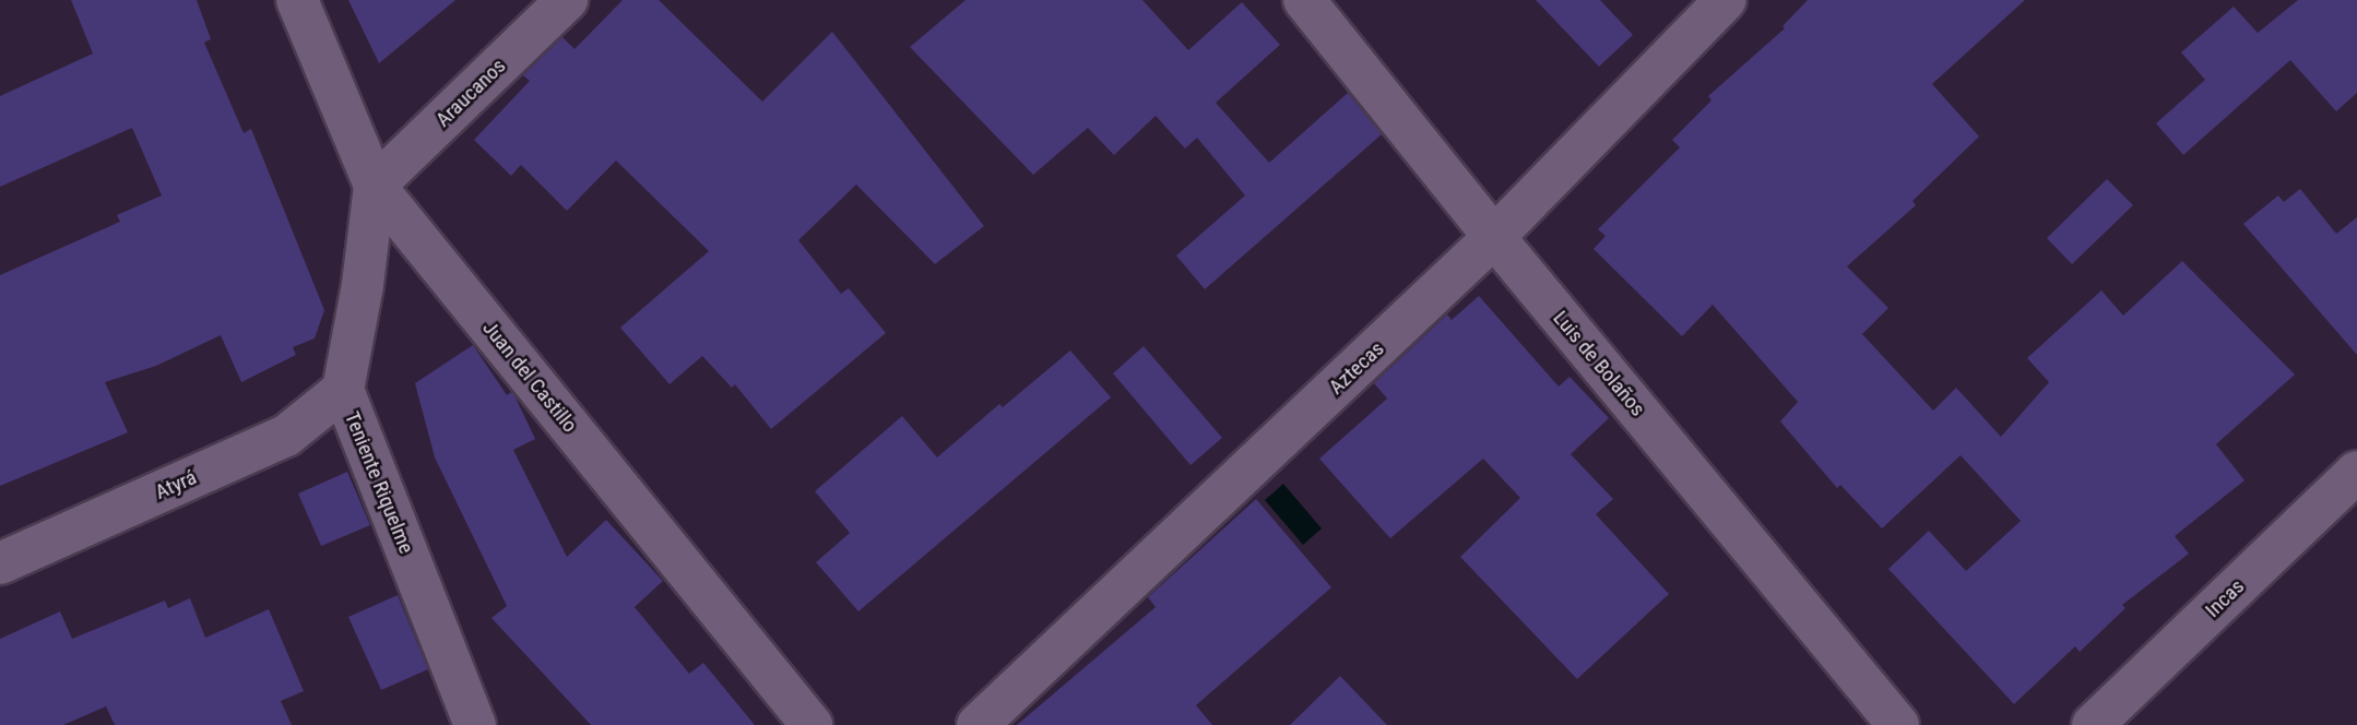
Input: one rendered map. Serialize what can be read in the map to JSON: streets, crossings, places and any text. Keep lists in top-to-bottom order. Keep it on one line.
{"streets":{"street":["Araucanos","Luis de Bolaños","Aztecas","Juan del Castillo","Teniente Riquelme","Atyrá","Incas"]},"crossings":[["Araucanos","Juan del Castillo"],["Araucanos","Teniente Riquelme"],["Luis de Bolaños","Aztecas"],["Juan del Castillo","Teniente Riquelme"],["Teniente Riquelme","Atyrá"]]}
